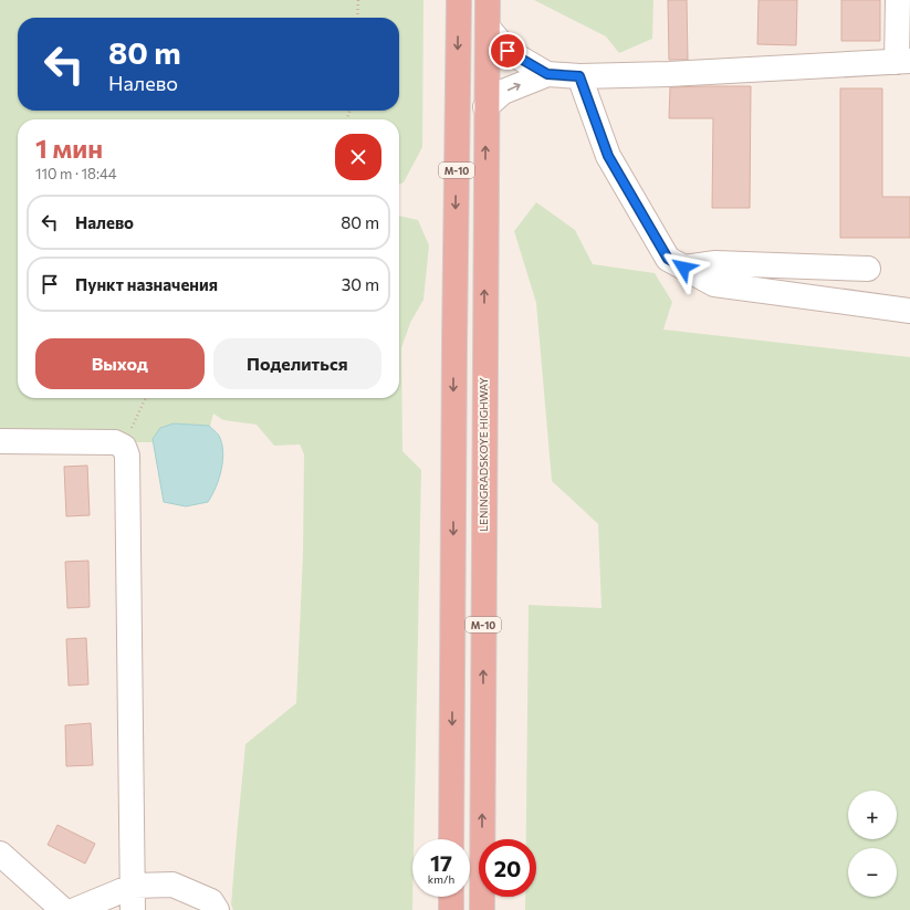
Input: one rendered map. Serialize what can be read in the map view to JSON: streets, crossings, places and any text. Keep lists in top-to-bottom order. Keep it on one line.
{"streets":{"highway":["М-10","LENINGRADSKOYE HIGHWAY"]},"page":{"turn":["80 m","Налево"],"heading":["1 мин","110 m · 18:44"],"list":[{"name":"Налево","value":"80 m"},{"name":"Пункт назначения","value":"30 m"}],"buttons":["Выход","Поделиться"],"map_buttons":["+","−"],"speed":"17 km/h","limit":"20"}}
